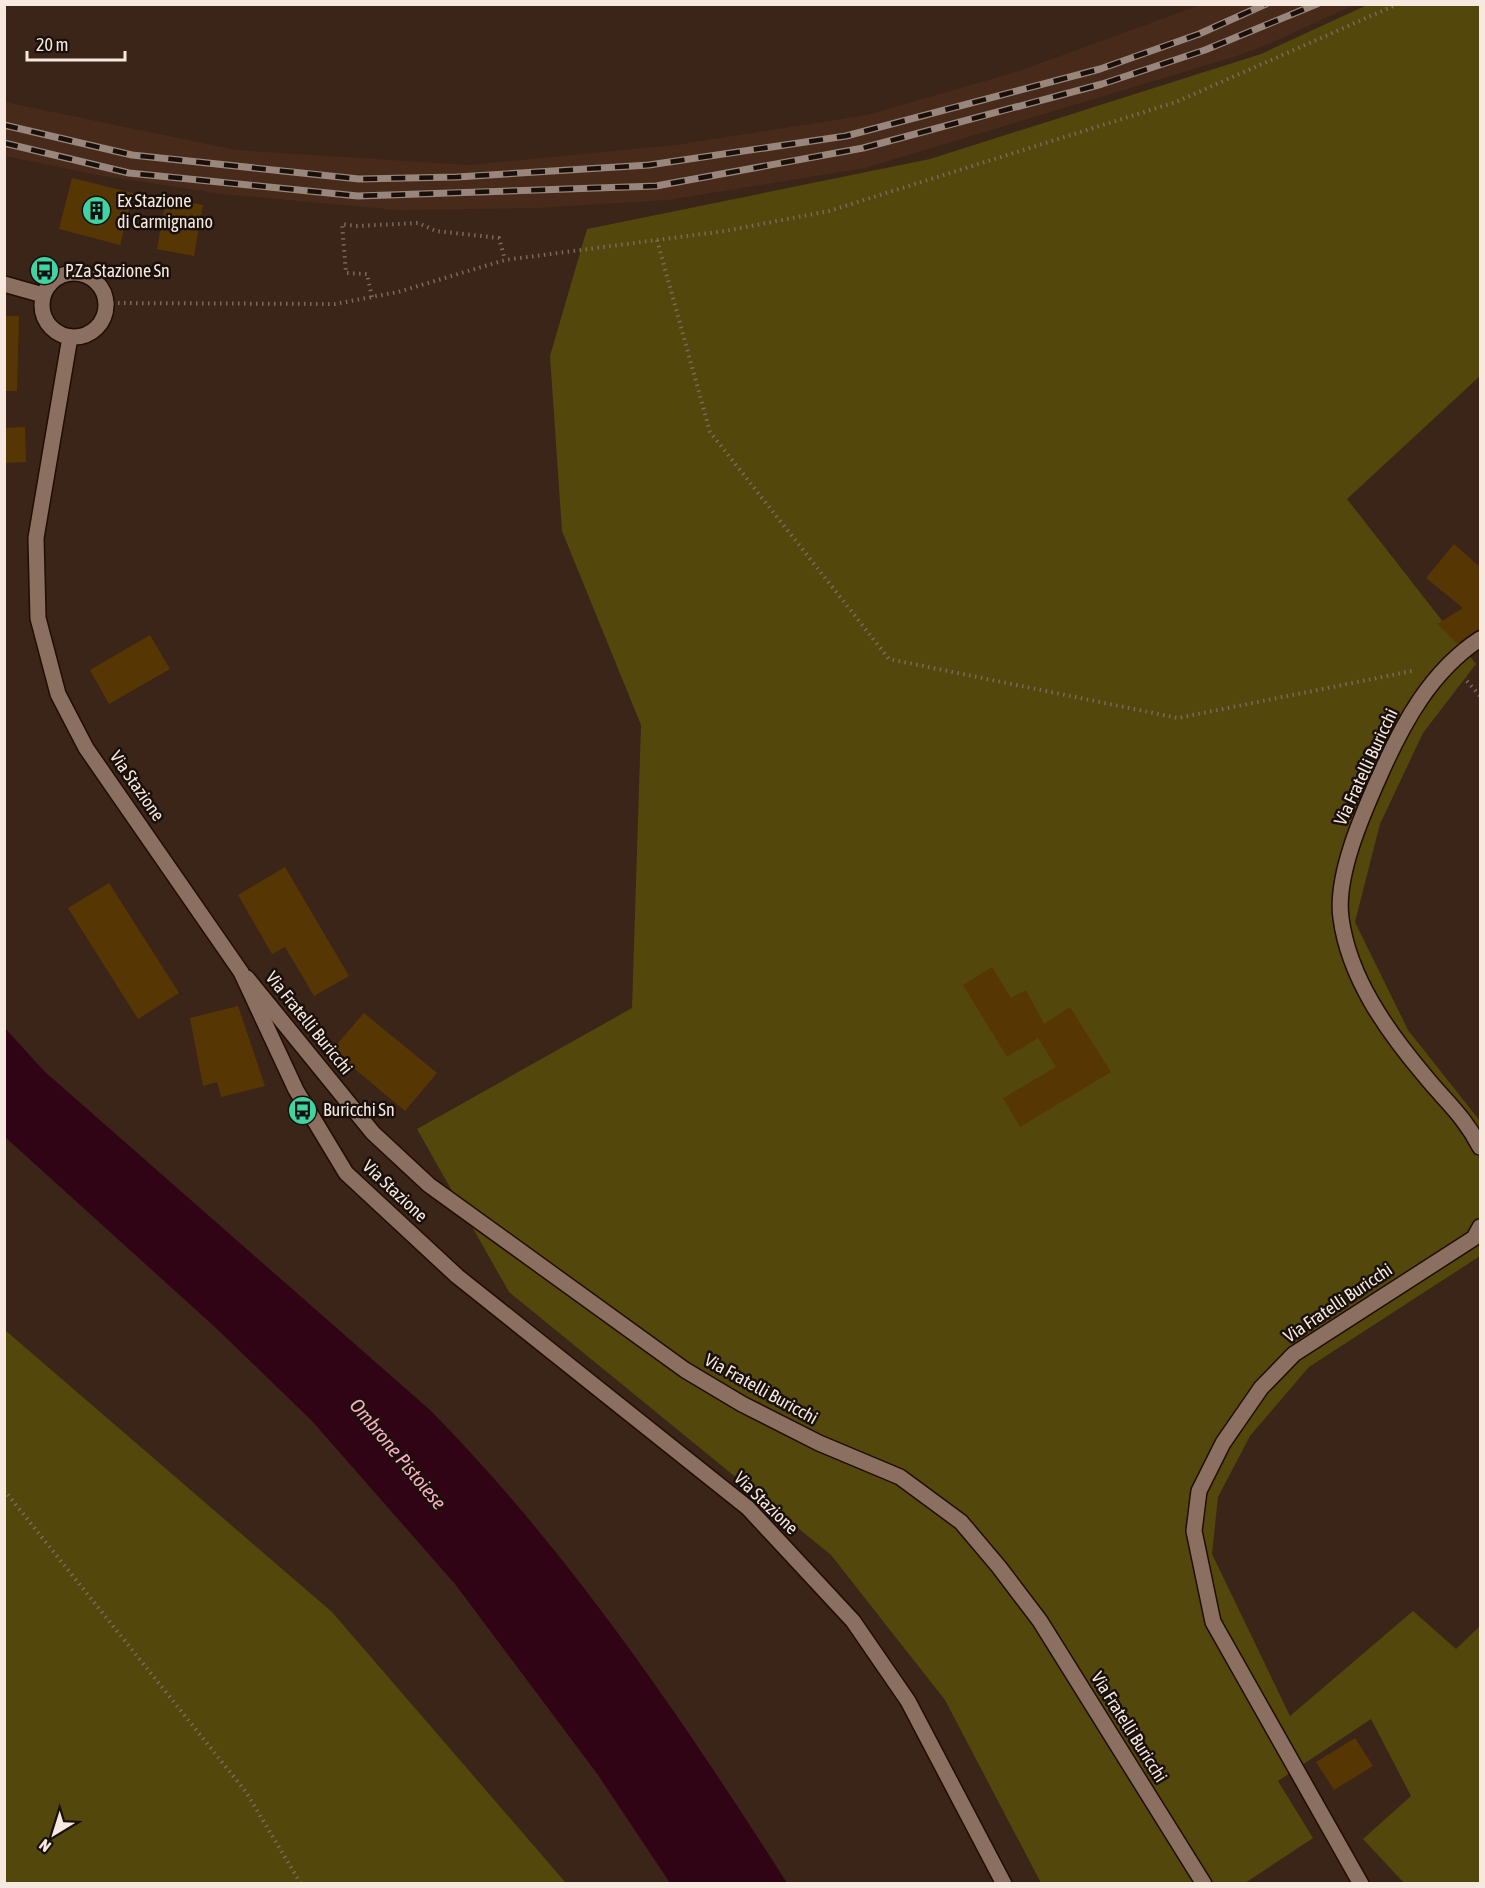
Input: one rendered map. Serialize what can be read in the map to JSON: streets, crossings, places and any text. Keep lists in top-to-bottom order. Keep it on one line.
{"streets":{"street":["Via Fratelli Buricchi","Via Stazione"]},"crossings":[["Via Fratelli Buricchi","Via Stazione"]],"water":["Ombrone Pistoiese"],"places":{"building":["Ex Stazione di Carmignano"],"bus stop":["P.Za Stazione Sn","Buricchi Sn"]},"scale_bar":"20 m","north":"bottom left"}
